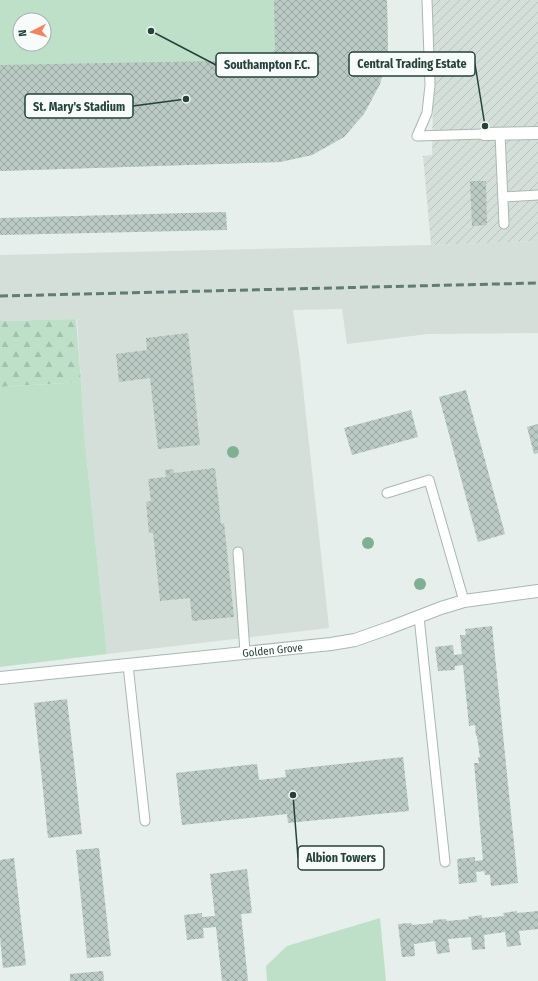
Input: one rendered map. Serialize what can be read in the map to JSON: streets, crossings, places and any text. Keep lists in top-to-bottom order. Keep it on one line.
{"streets":{"street":["Golden Grove"]},"places":["Southampton F.C.","St. Mary's Stadium","Central Trading Estate","Albion Towers"],"north":"left"}
